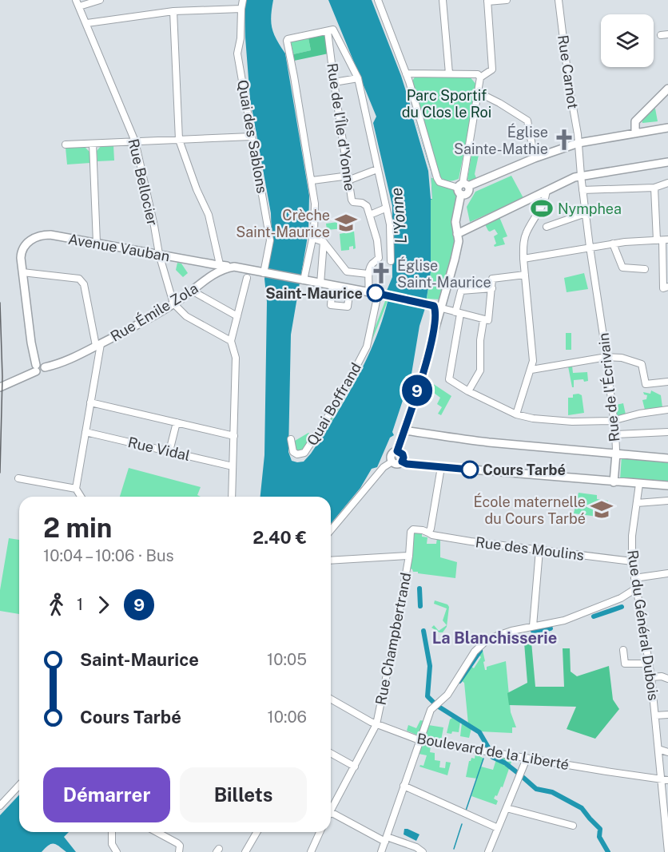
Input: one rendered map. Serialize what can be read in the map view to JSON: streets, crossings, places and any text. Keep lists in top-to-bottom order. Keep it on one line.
{"streets":{"main road":["Avenue Vauban","Rue Émile Zola"],"street":["Rue Carnot","Rue de l'Île d'Yonne","Quai des Sablons","Rue Bellocier","Rue de l'Écrivain","Quai Boffrand","Rue Vidal","Rue des Moulins","Rue du Général Dubois","Rue Champbertrand","Boulevard de la Liberté"]},"crossings":[["Rue Carnot","Rue de l'Écrivain"],["Quai des Sablons","Rue Émile Zola"],["Rue Bellocier","Avenue Vauban"],["Rue Bellocier","Rue Émile Zola"],["Avenue Vauban","Rue Émile Zola"],["Rue Émile Zola","Quai Boffrand"],["Rue des Moulins","Rue du Général Dubois"],["Rue des Moulins","Rue Champbertrand"],["Rue du Général Dubois","Boulevard de la Liberté"],["Rue Champbertrand","Boulevard de la Liberté"]],"districts":["La Blanchisserie"],"water":["L'Yonne"],"parks":["Parc Sportif du Clos le Roi"],"places":{"church":["Église Sainte-Mathie","Église Saint-Maurice"],"sports":["Nymphea"],"school or university":["Crèche Saint-Maurice","École maternelle du Cours Tarbé"],"other":["Saint-Maurice","Cours Tarbé"]},"lines":["bus line 9"],"page":{"on_map":"9","heading":["2 min","10:04 – 10:06 · Bus","2.40 €"],"legs":["1","9"],"list":[{"name":"Saint-Maurice","value":"10:05"},{"name":"Cours Tarbé","value":"10:06"}],"buttons":["Démarrer","Billets"]}}
